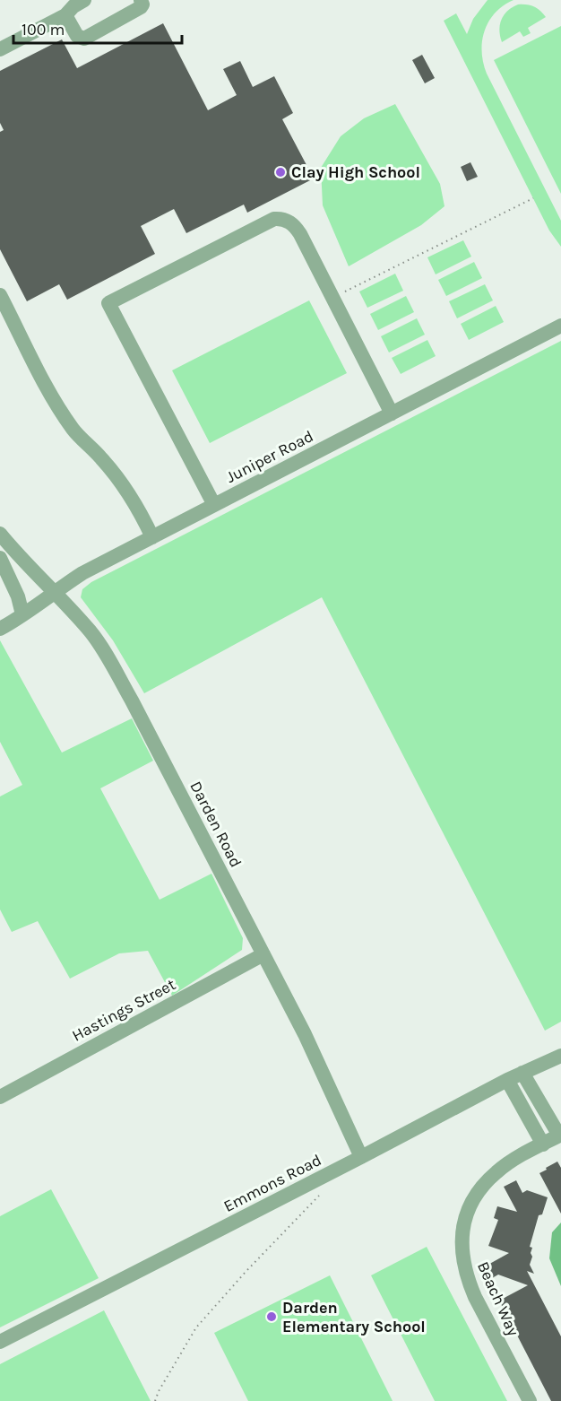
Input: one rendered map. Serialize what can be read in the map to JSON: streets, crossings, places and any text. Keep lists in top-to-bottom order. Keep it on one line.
{"streets":{"street":["Juniper Road","Darden Road","Hastings Street","Emmons Road","Beach Way"]},"crossings":[["Juniper Road","Darden Road"],["Darden Road","Hastings Street"],["Darden Road","Emmons Road"]],"places":["Clay High School","Darden Elementary School"],"scale_bar":"100 m"}
